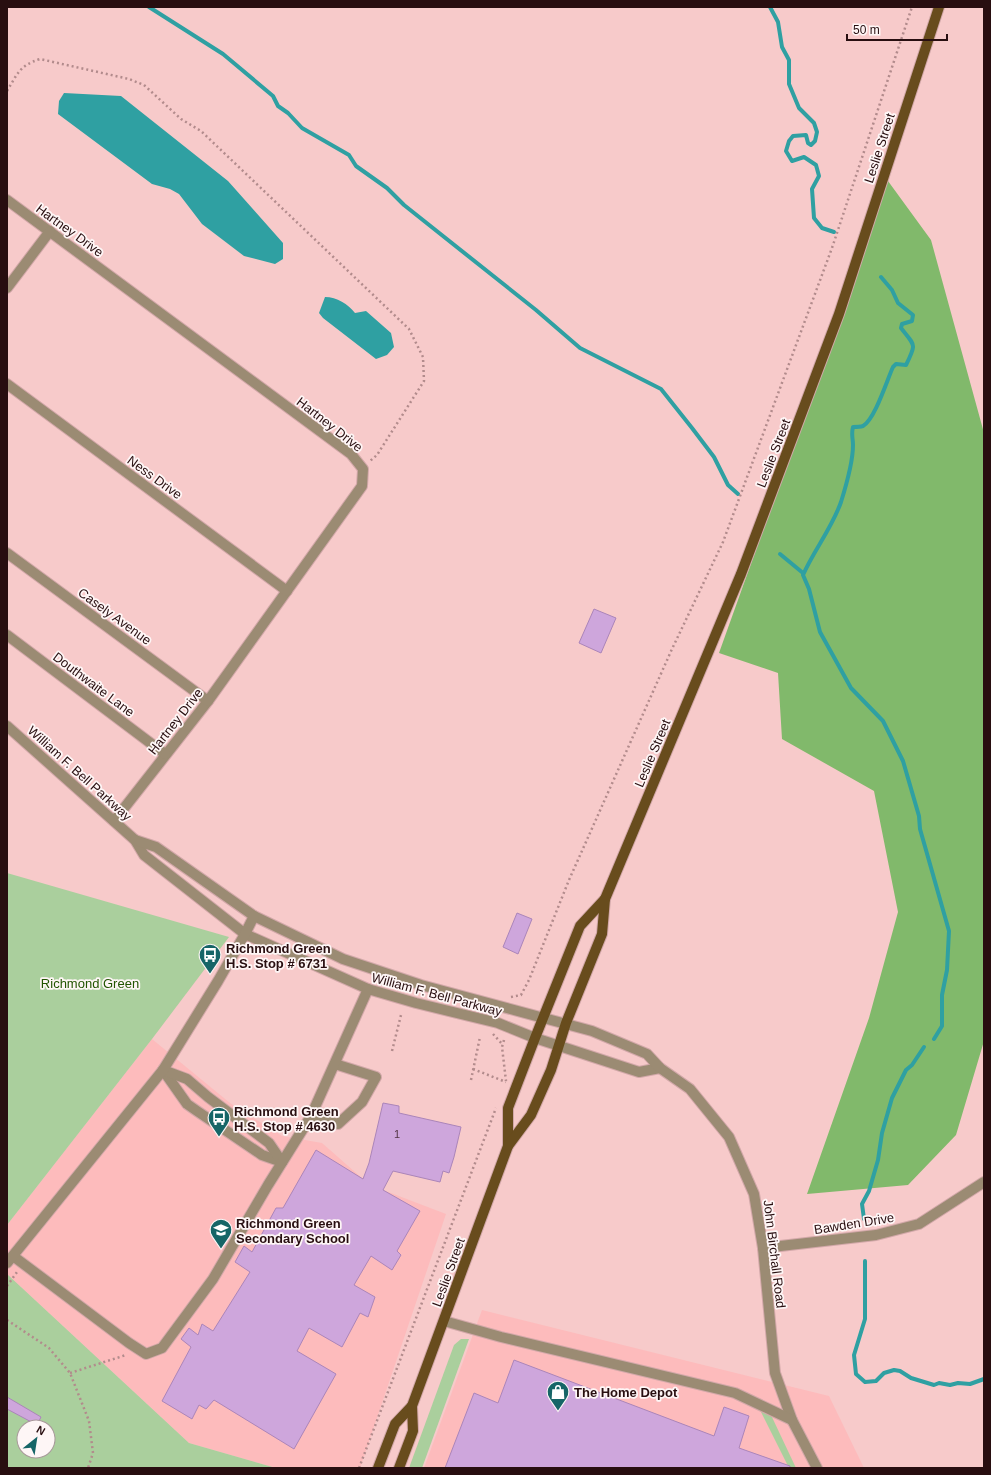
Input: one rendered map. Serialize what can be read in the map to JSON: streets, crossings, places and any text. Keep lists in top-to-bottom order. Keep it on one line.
{"streets":{"main road":["Leslie Street"],"street":["Hartney Drive","Ness Drive","Casely Avenue","Douthwaite Lane","William F. Bell Parkway","Bawden Drive","John Birchall Road"]},"crossings":[["Leslie Street","William F. Bell Parkway"],["Leslie Street","John Birchall Road"],["Hartney Drive","Ness Drive"],["Hartney Drive","Casely Avenue"],["Hartney Drive","Douthwaite Lane"],["Hartney Drive","William F. Bell Parkway"],["William F. Bell Parkway","John Birchall Road"],["Bawden Drive","John Birchall Road"]],"parks":["Richmond Green"],"places":{"bus stop":["Richmond Green H.S. Stop # 6731","Richmond Green H.S. Stop # 4630"],"school or university":["Richmond Green Secondary School"],"shop":["The Home Depot"]},"house_numbers":["1"],"scale_bar":"50 m","north":"top right"}
